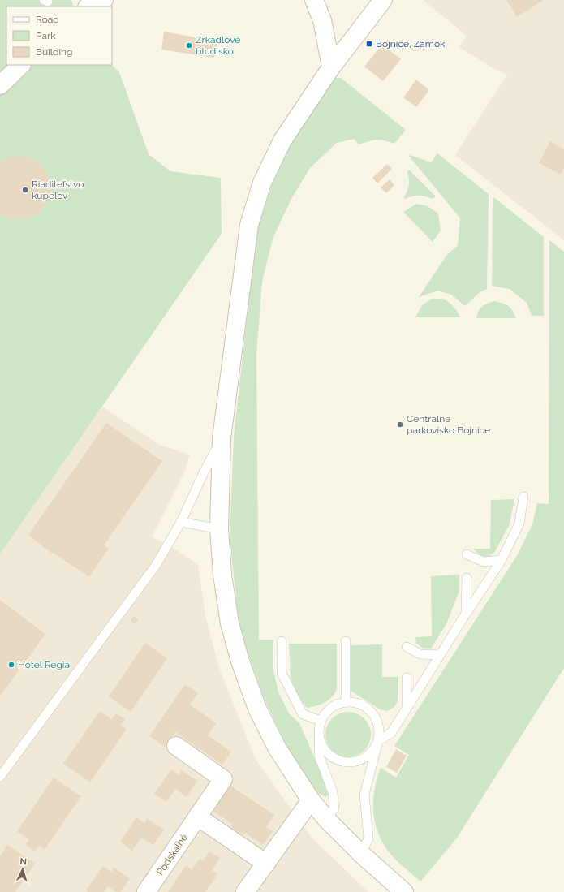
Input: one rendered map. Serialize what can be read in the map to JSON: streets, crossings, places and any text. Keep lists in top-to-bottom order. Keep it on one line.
{"streets":{"street":["Podskalné"]},"places":{"transit":["Bojnice, Zámok"],"other":["Zrkadlové bludisko","Riaditeľstvo kúpeľov","Centrálne parkovisko Bojnice","Hotel Regia"]},"legend":["Road","Park","Building"],"north":"top"}
